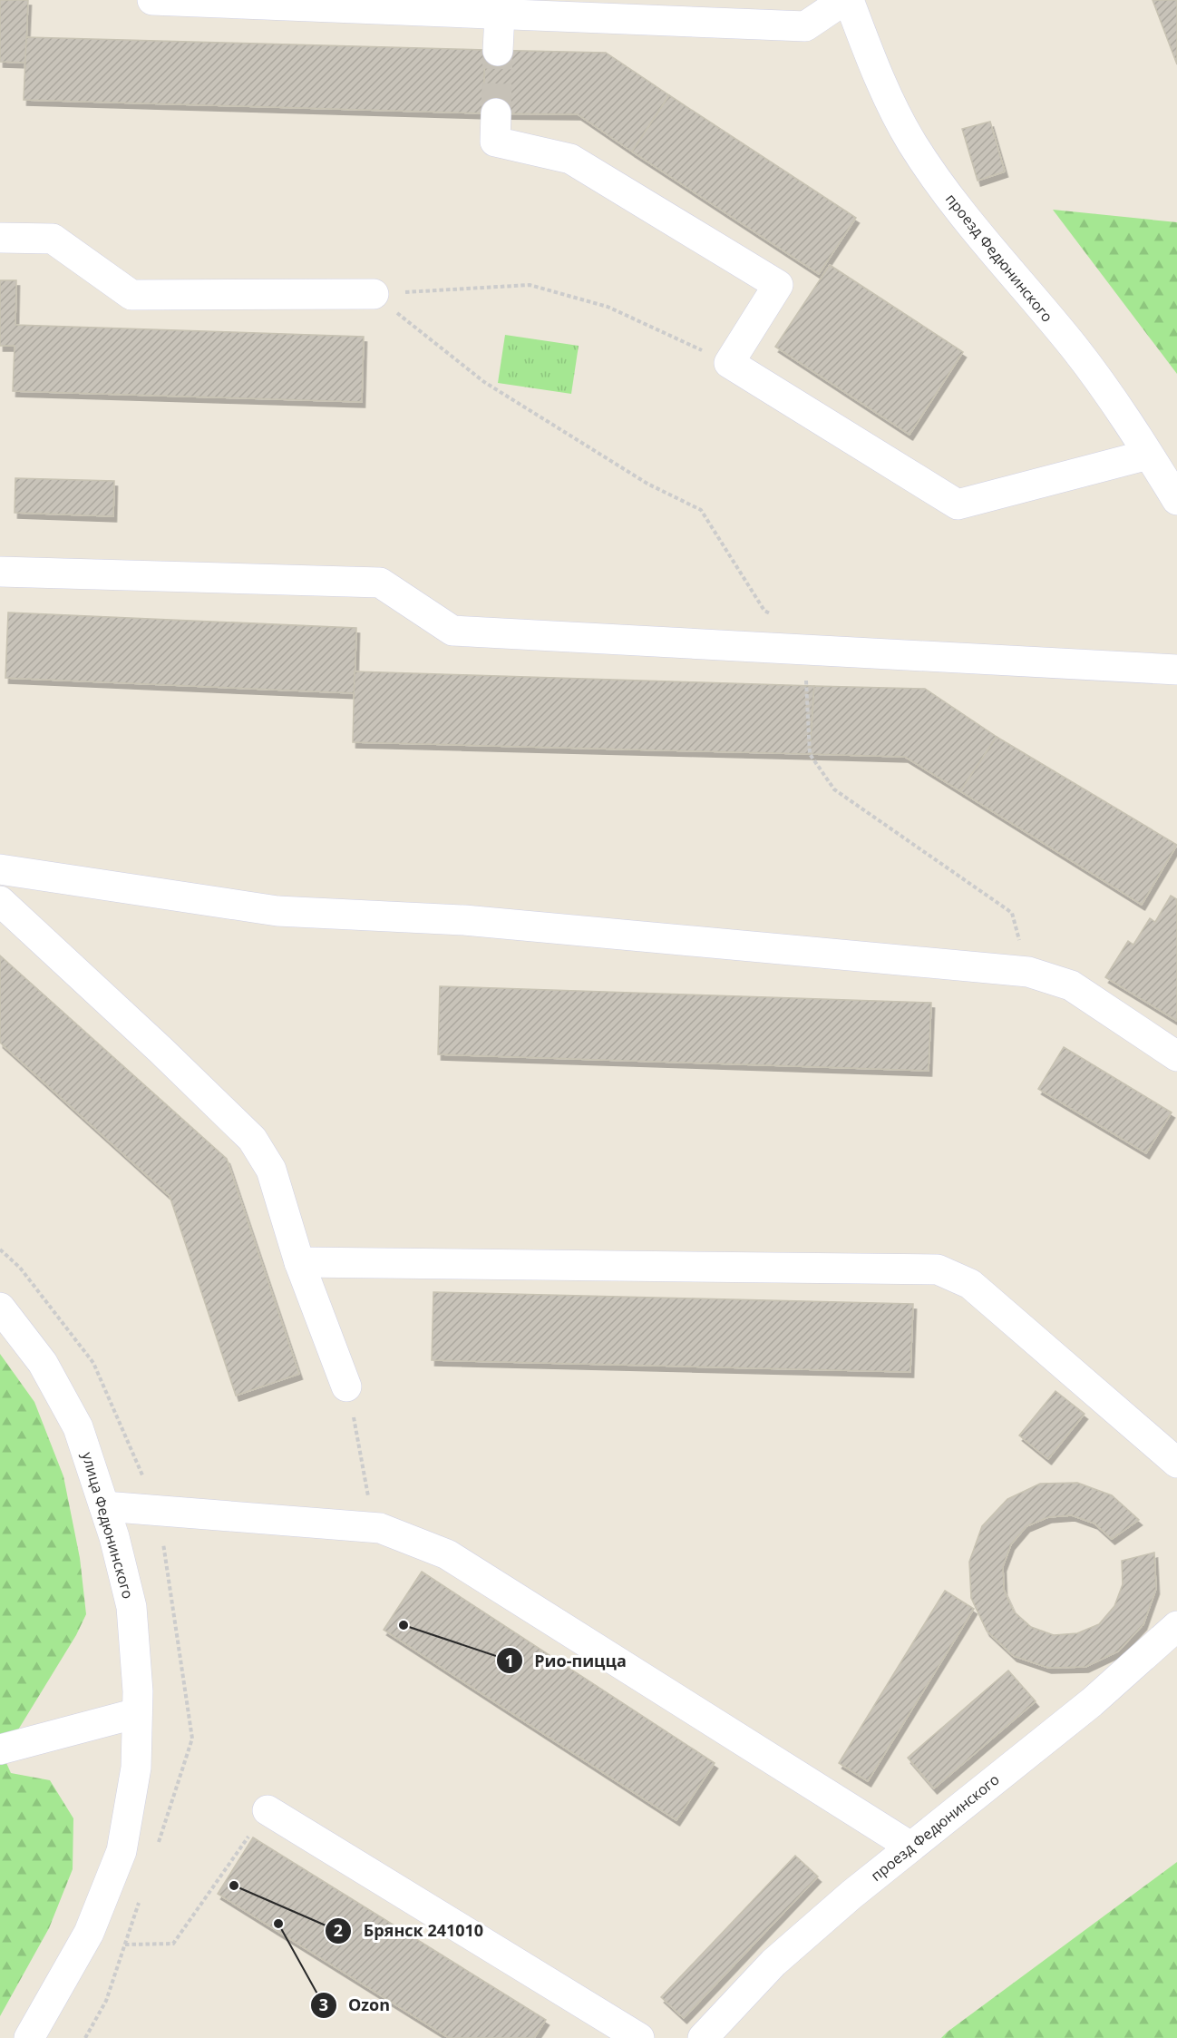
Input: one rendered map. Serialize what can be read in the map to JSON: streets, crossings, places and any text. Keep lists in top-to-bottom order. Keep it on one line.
{"streets":{"street":["проезд Федюнинского","улица Федюнинского"]},"places":["Рио-пицца","Брянск 241010","Ozon"]}
